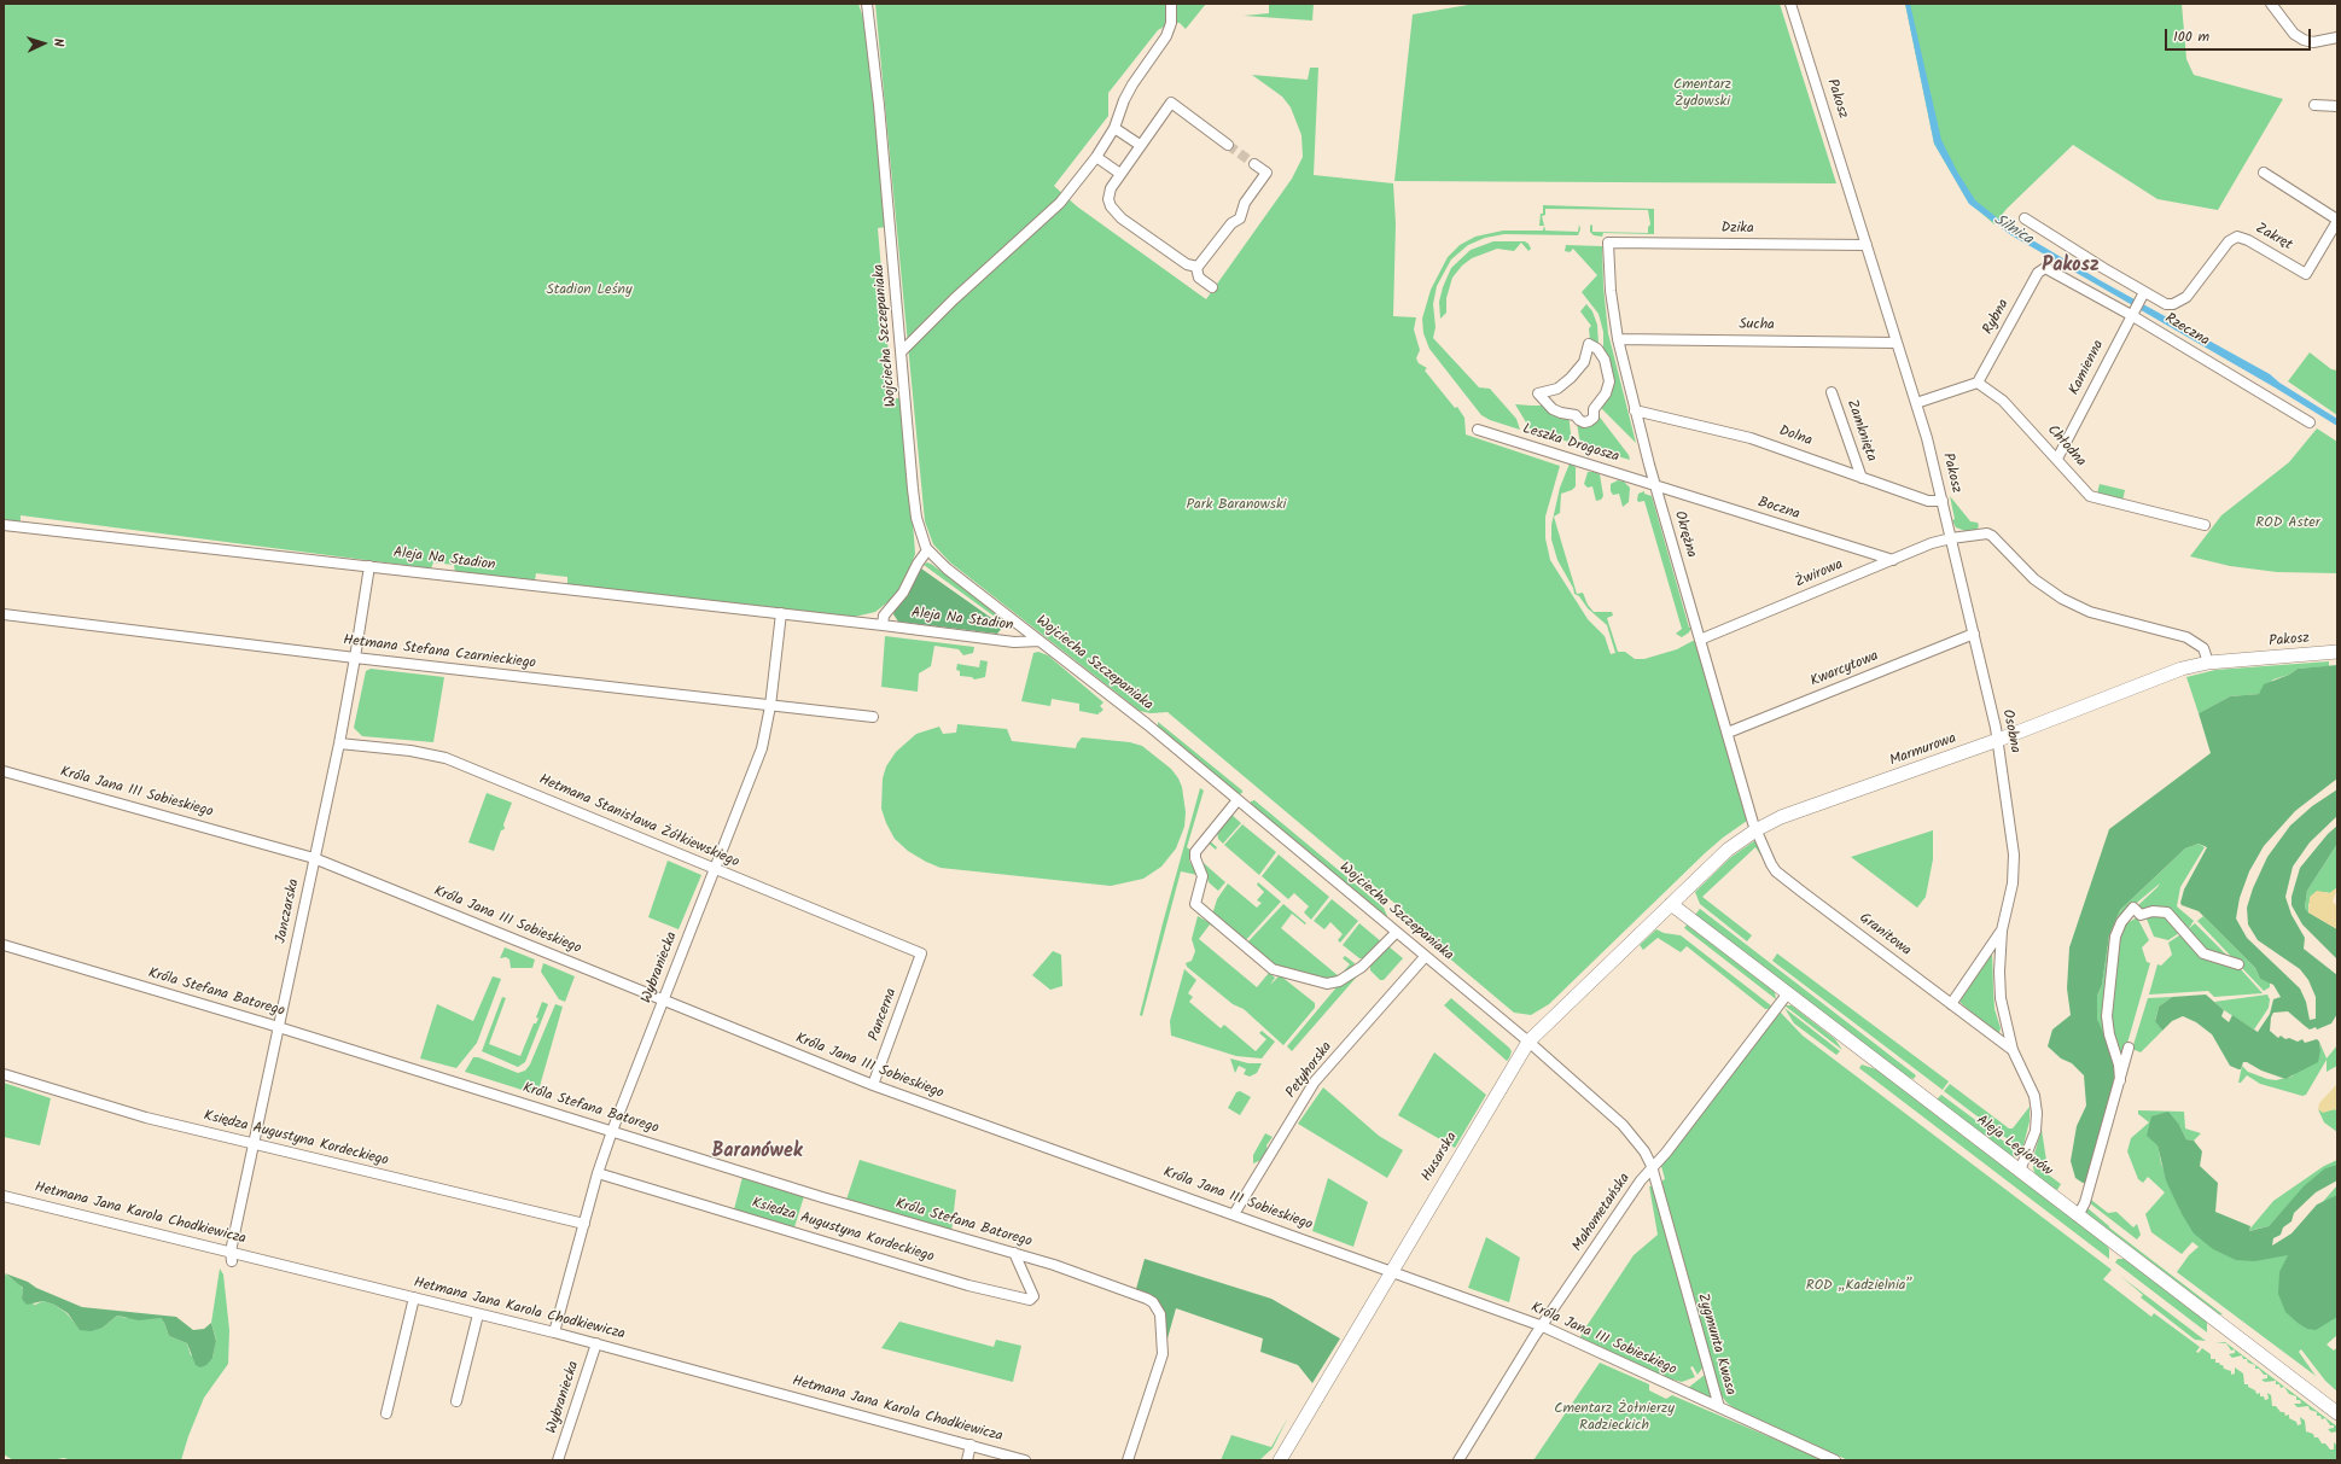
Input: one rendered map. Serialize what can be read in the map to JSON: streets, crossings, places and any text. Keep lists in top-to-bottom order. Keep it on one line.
{"streets":{"main road":["Pakosz","Marmurowa","Aleja Legionów","Husarska"],"street":["Dzika","Zakręt","Rybna","Sucha","Rzeczna","Wojciecha Szczepaniaka","Kamienna","Zamknięta","Dolna","Leszka Drogosza","Chłodna","Boczna","Okrężna","Aleja Na Stadion","Żwirowa","Hetmana Stefana Czarnieckiego","Kwarcytowa","Osobna","Króla Jana III Sobieskiego","Hetmana Stanisława Żółkiewskiego","Janczarska","Granitowa","Wybraniecka","Króla Stefana Batorego","Pancerna","Petyhorska","Księdza Augustyna Kordeckiego","Mahometańska","Hetmana Jana Karola Chodkiewicza","Zygmunta Kwasa"]},"crossings":[["Pakosz","Dzika"],["Pakosz","Sucha"],["Pakosz","Dolna"],["Pakosz","Żwirowa"],["Pakosz","Osobna"],["Pakosz","Marmurowa"],["Dzika","Okrężna"],["Zakręt","Rzeczna"],["Rybna","Rzeczna"],["Rybna","Chłodna"],["Sucha","Okrężna"],["Rzeczna","Kamienna"],["Wojciecha Szczepaniaka","Aleja Na Stadion"],["Wojciecha Szczepaniaka","Petyhorska"],["Wojciecha Szczepaniaka","Husarska"],["Wojciecha Szczepaniaka","Mahometańska"],["Wojciecha Szczepaniaka","Zygmunta Kwasa"],["Kamienna","Chłodna"],["Zamknięta","Dolna"],["Dolna","Okrężna"],["Leszka Drogosza","Boczna"],["Leszka Drogosza","Okrężna"],["Boczna","Okrężna"],["Boczna","Żwirowa"],["Okrężna","Żwirowa"],["Okrężna","Kwarcytowa"],["Okrężna","Marmurowa"],["Okrężna","Granitowa"],["Aleja Na Stadion","Janczarska"],["Aleja Na Stadion","Wybraniecka"],["Żwirowa","Osobna"],["Hetmana Stefana Czarnieckiego","Janczarska"],["Hetmana Stefana Czarnieckiego","Wybraniecka"],["Kwarcytowa","Osobna"],["Osobna","Marmurowa"],["Osobna","Granitowa"],["Osobna","Aleja Legionów"],["Marmurowa","Granitowa"],["Marmurowa","Aleja Legionów"],["Marmurowa","Husarska"],["Króla Jana III Sobieskiego","Janczarska"],["Króla Jana III Sobieskiego","Wybraniecka"],["Króla Jana III Sobieskiego","Pancerna"],["Króla Jana III Sobieskiego","Petyhorska"],["Króla Jana III Sobieskiego","Husarska"],["Króla Jana III Sobieskiego","Mahometańska"],["Króla Jana III Sobieskiego","Zygmunta Kwasa"],["Hetmana Stanisława Żółkiewskiego","Janczarska"],["Hetmana Stanisława Żółkiewskiego","Wybraniecka"],["Hetmana Stanisława Żółkiewskiego","Pancerna"],["Janczarska","Króla Stefana Batorego"],["Janczarska","Księdza Augustyna Kordeckiego"],["Janczarska","Hetmana Jana Karola Chodkiewicza"],["Wybraniecka","Króla Stefana Batorego"],["Wybraniecka","Księdza Augustyna Kordeckiego"],["Wybraniecka","Hetmana Jana Karola Chodkiewicza"],["Króla Stefana Batorego","Księdza Augustyna Kordeckiego"],["Aleja Legionów","Husarska"],["Aleja Legionów","Mahometańska"],["Mahometańska","Zygmunta Kwasa"]],"districts":["Pakosz","Baranówek"],"water":["Silnica"],"parks":["Cmentarz Żydowski","Stadion Leśny","Park Baranowski","ROD Aster","ROD „Kadzielnia”","Cmentarz Żołnierzy Radzieckich"],"scale_bar":"100 m","north":"right"}
